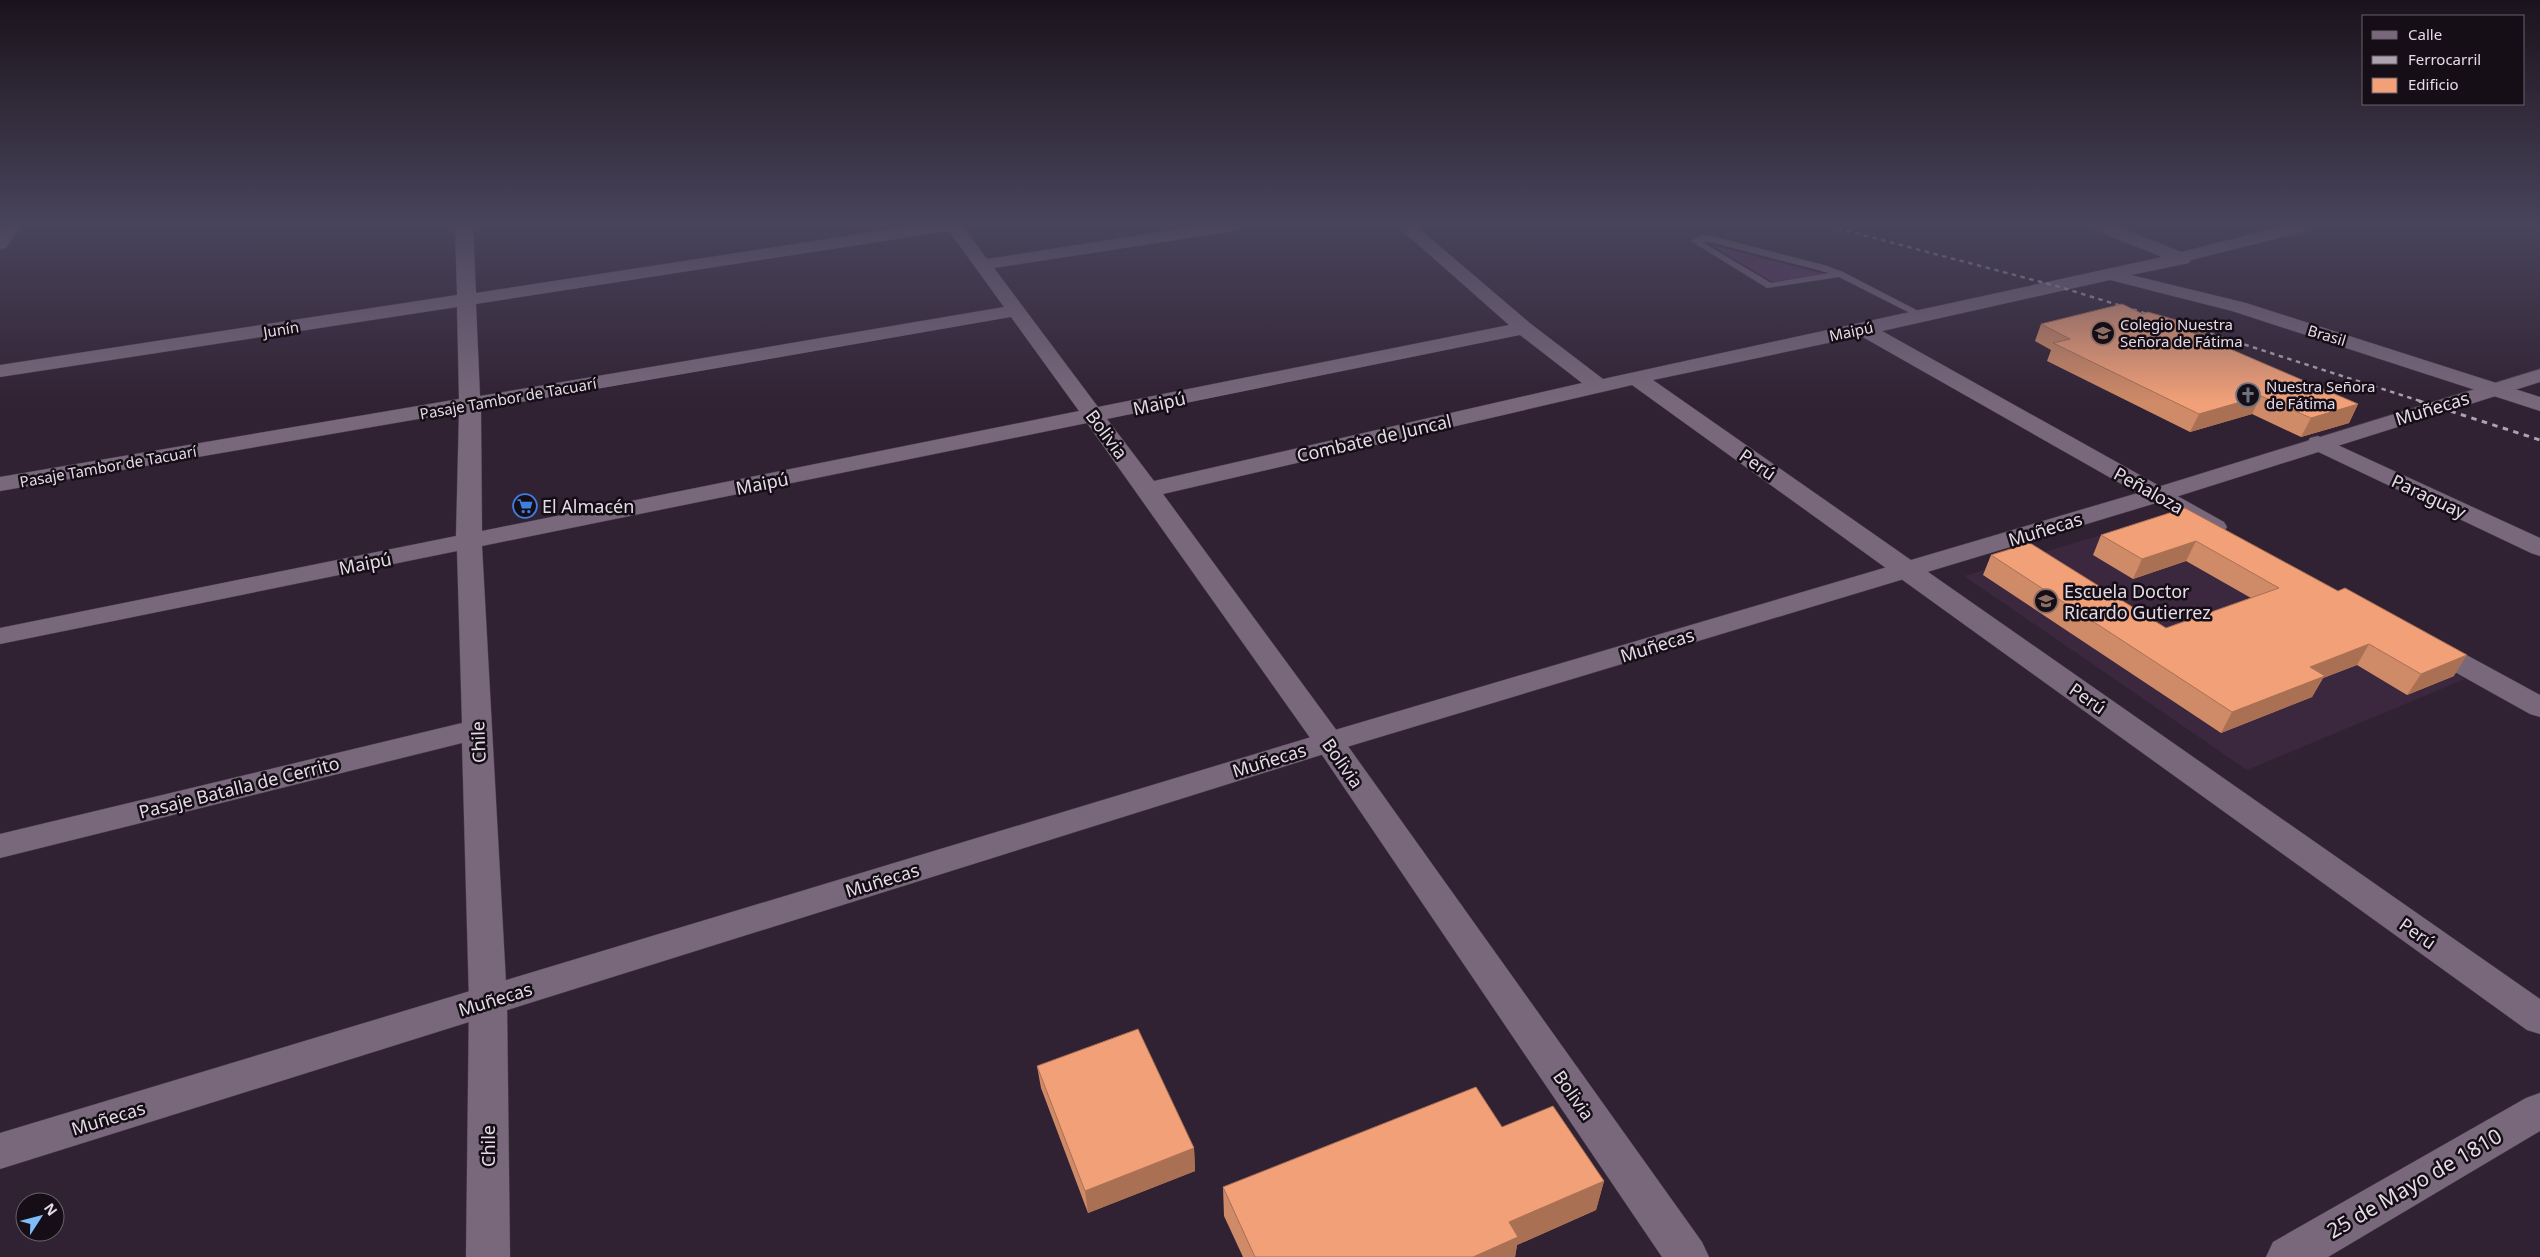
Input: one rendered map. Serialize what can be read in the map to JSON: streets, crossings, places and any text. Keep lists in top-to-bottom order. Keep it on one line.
{"streets":{"street":["Junín","Maipú","Brasil","Pasaje Tambor de Tacuarí","Muñecas","Bolivia","Combate de Juncal","Perú","Peñaloza","Paraguay","Chile","Pasaje Batalla de Cerrito","25 de Mayo de 1810"]},"crossings":[["Junín","Chile"],["Maipú","Bolivia"],["Maipú","Combate de Juncal"],["Maipú","Perú"],["Maipú","Peñaloza"],["Maipú","Chile"],["Brasil","Muñecas"],["Pasaje Tambor de Tacuarí","Bolivia"],["Pasaje Tambor de Tacuarí","Chile"],["Muñecas","Bolivia"],["Muñecas","Perú"],["Muñecas","Peñaloza"],["Muñecas","Paraguay"],["Muñecas","Chile"],["Bolivia","Combate de Juncal"],["Chile","Pasaje Batalla de Cerrito"]],"places":{"school or university":["Colegio Nuestra Señora de Fátima","Escuela Doctor Ricardo Gutierrez"],"church":["Nuestra Señora de Fátima"],"supermarket":["El Almacén"]},"legend":["Calle","Ferrocarril","Edificio"],"north":"top right"}
